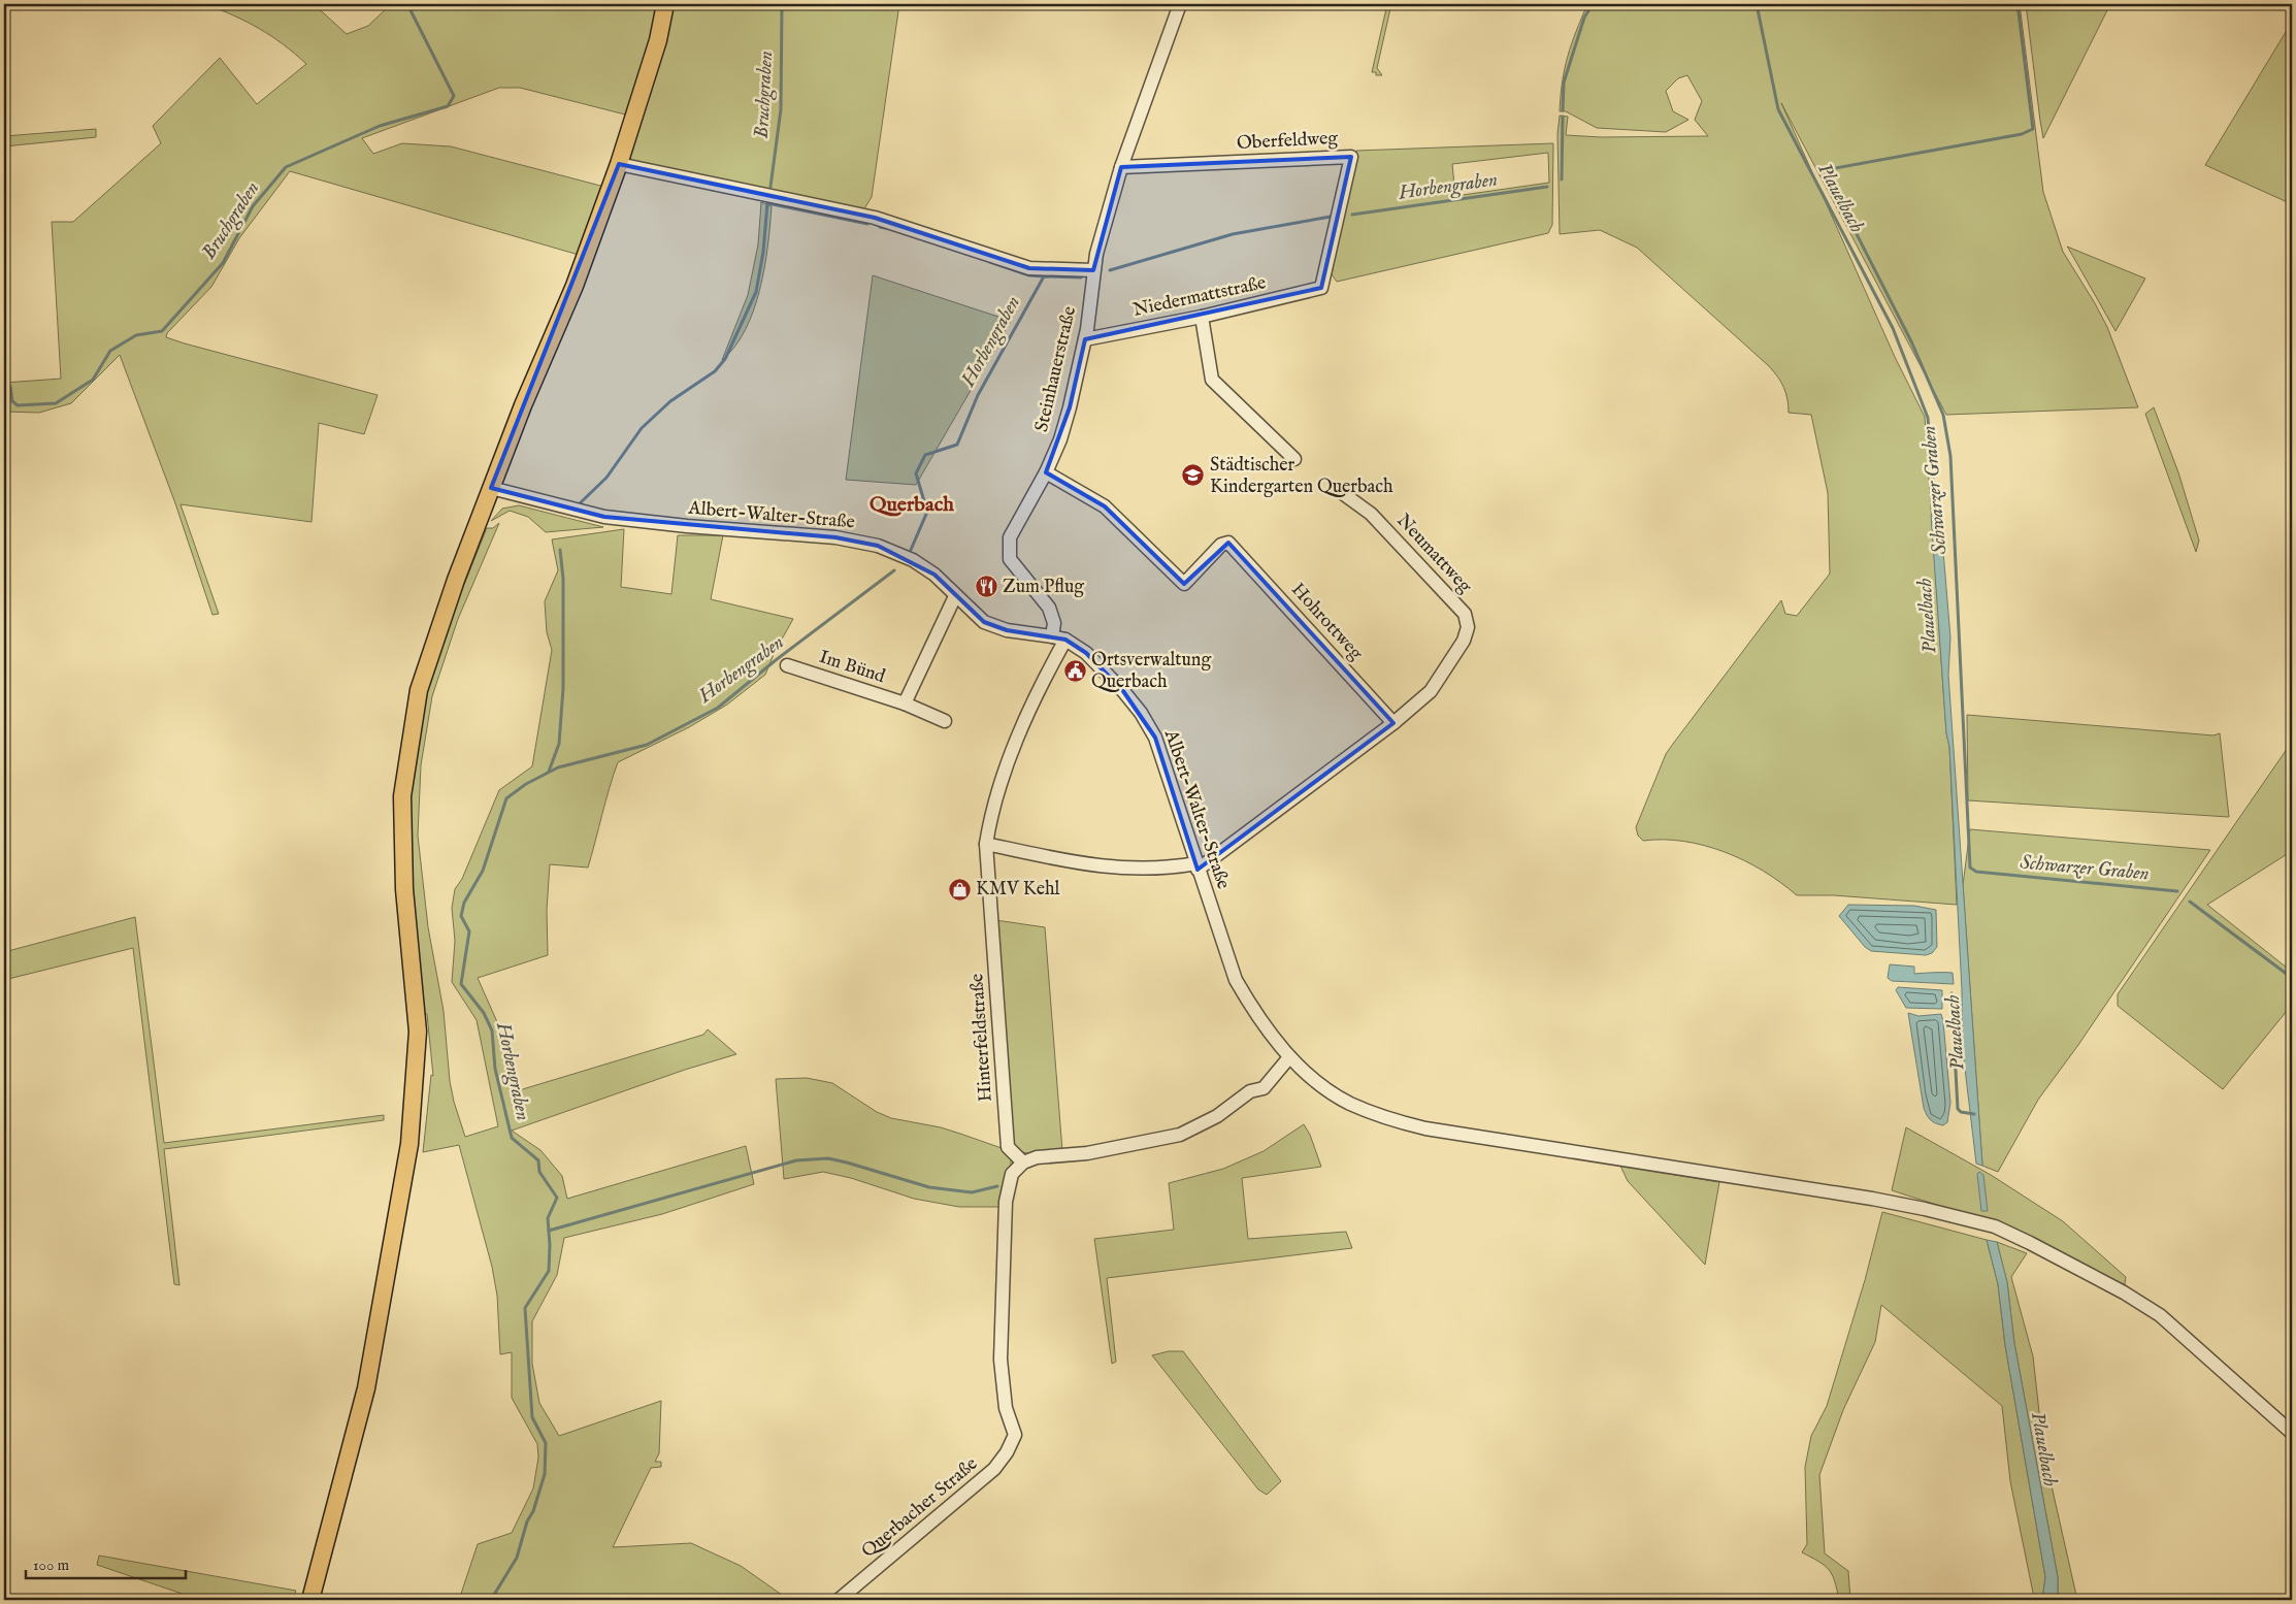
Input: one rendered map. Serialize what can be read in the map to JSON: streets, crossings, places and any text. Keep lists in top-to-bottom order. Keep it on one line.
{"streets":{"street":["Oberfeldweg","Niedermattstraße","Steinhauerstraße","Albert-Walter-Straße","Neumattweg","Hohrottweg","Im Bünd","Hinterfeldstraße","Querbacher Straße"]},"crossings":[["Oberfeldweg","Niedermattstraße"],["Oberfeldweg","Steinhauerstraße"],["Niedermattstraße","Steinhauerstraße"],["Steinhauerstraße","Albert-Walter-Straße"],["Steinhauerstraße","Hohrottweg"],["Albert-Walter-Straße","Hinterfeldstraße"],["Neumattweg","Hohrottweg"],["Hinterfeldstraße","Querbacher Straße"]],"districts":["Querbach"],"water":["Bruchgraben","Horbengraben","Plauelbach","Schwarzer Graben"],"places":{"school or university":["Städtischer Kindergarten Querbach"],"restaurant":["Zum Pflug"],"public building":["Ortsverwaltung Querbach"],"shop":["KMV Kehl"]},"scale_bar":"100 m"}
